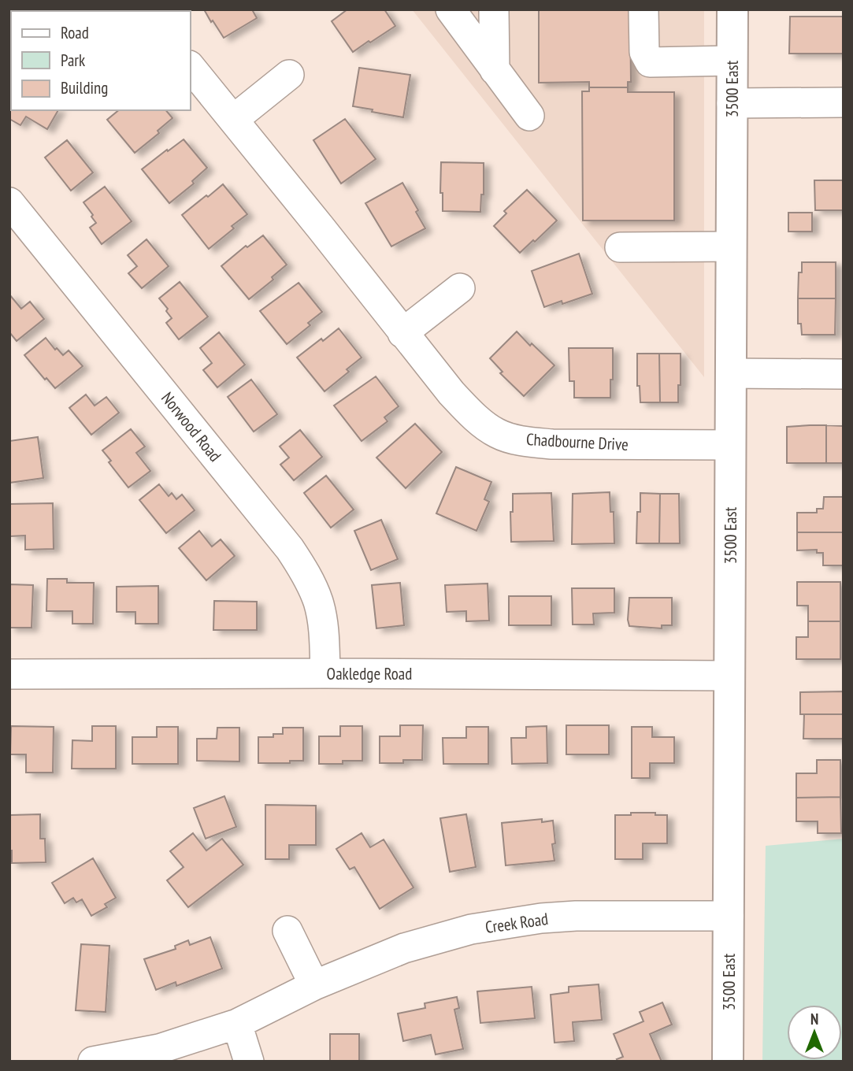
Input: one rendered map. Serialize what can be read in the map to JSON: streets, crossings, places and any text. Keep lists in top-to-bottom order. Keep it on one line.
{"streets":{"main road":["3500 East"],"street":["Norwood Road","Chadbourne Drive","Oakledge Road","Creek Road"]},"crossings":[["3500 East","Chadbourne Drive"],["3500 East","Oakledge Road"],["3500 East","Creek Road"],["Norwood Road","Oakledge Road"]],"legend":["Road","Park","Building"],"north":"top"}
